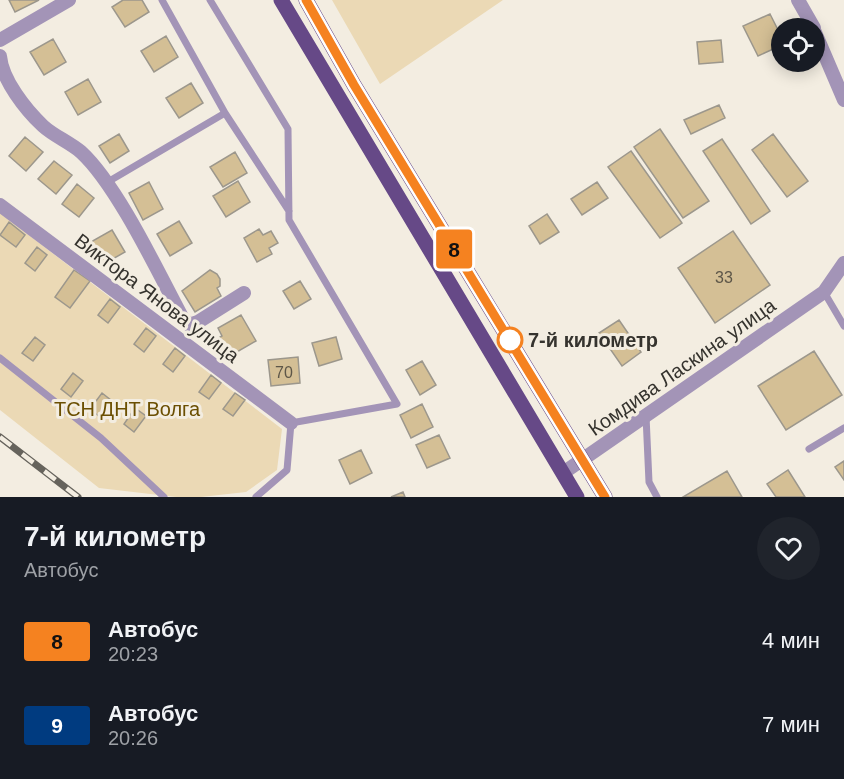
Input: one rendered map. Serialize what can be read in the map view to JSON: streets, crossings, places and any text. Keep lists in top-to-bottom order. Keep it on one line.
{"streets":{"street":["Виктора Янова улица","Комдива Ласкина улица"]},"parks":["ТСН ДНТ Волга"],"places":["7-й километр"],"lines":["bus line 8"],"house_numbers":["33","70"],"page":{"on_map":"8","heading":["7-й километр","Автобус"],"list":[{"mark":"8","name":"Автобус","note":"20:23","value":"4 мин"},{"mark":"9","name":"Автобус","note":"20:26","value":"7 мин"}]}}
